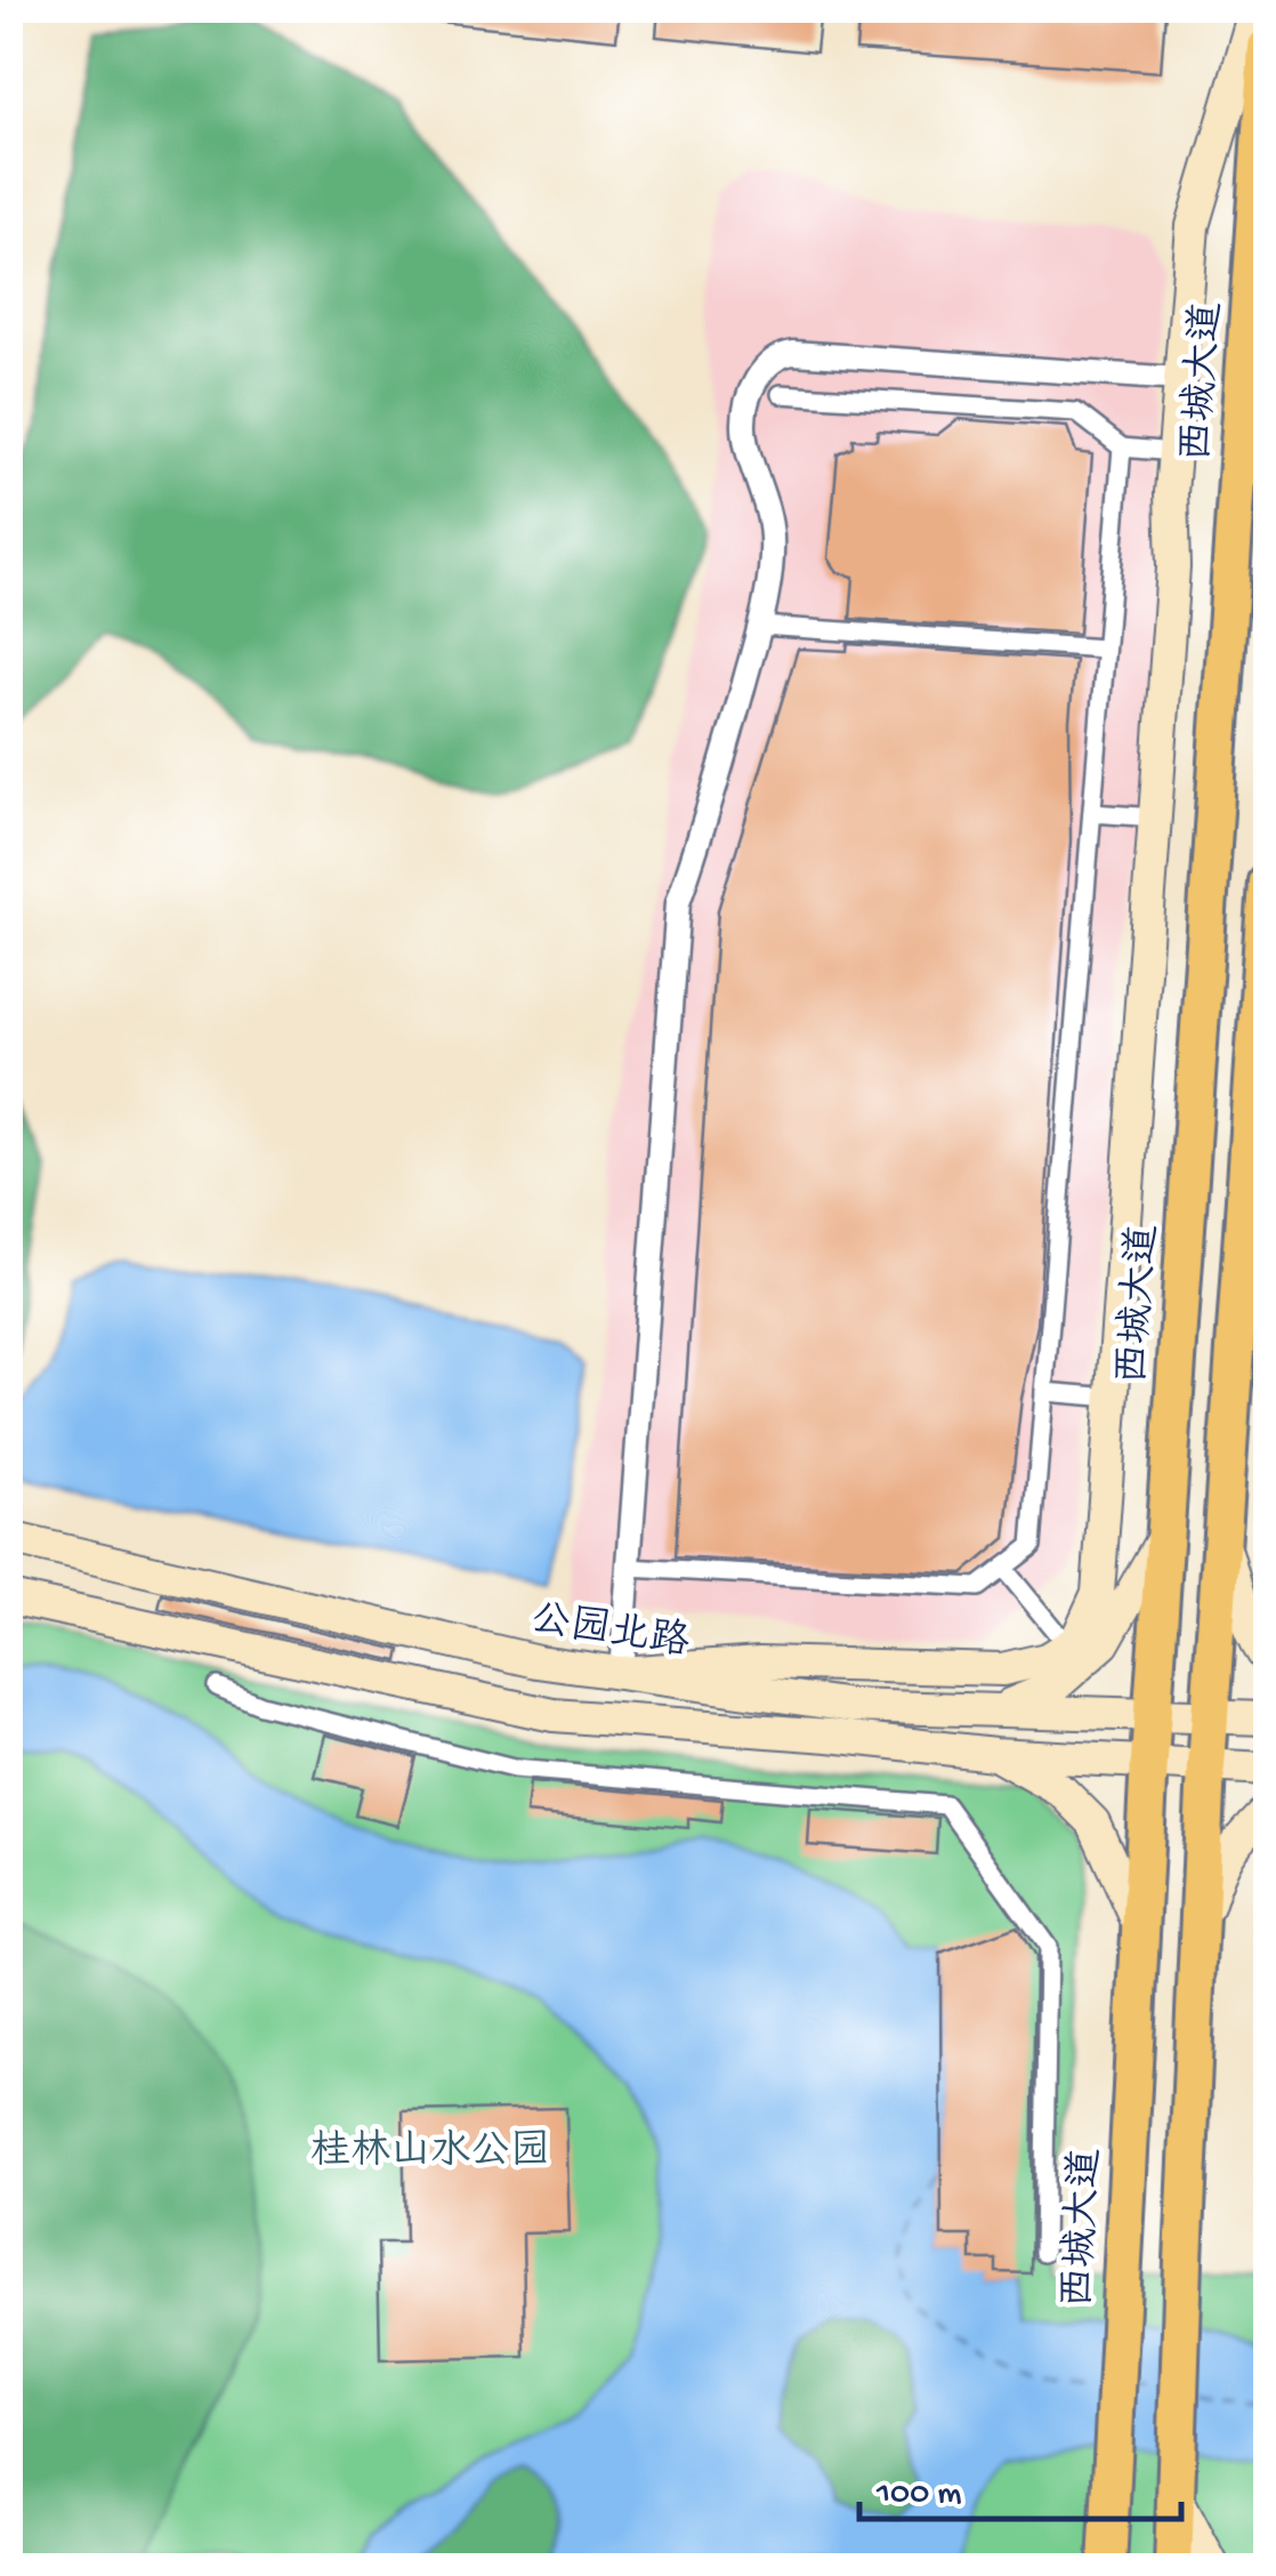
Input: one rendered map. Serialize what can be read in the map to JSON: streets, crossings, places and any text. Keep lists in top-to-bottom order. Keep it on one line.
{"streets":{"highway":["西城大道"],"main road":["公园北路"]},"crossings":[["西城大道","公园北路"]],"parks":["桂林山水公园"],"scale_bar":"100 m"}
